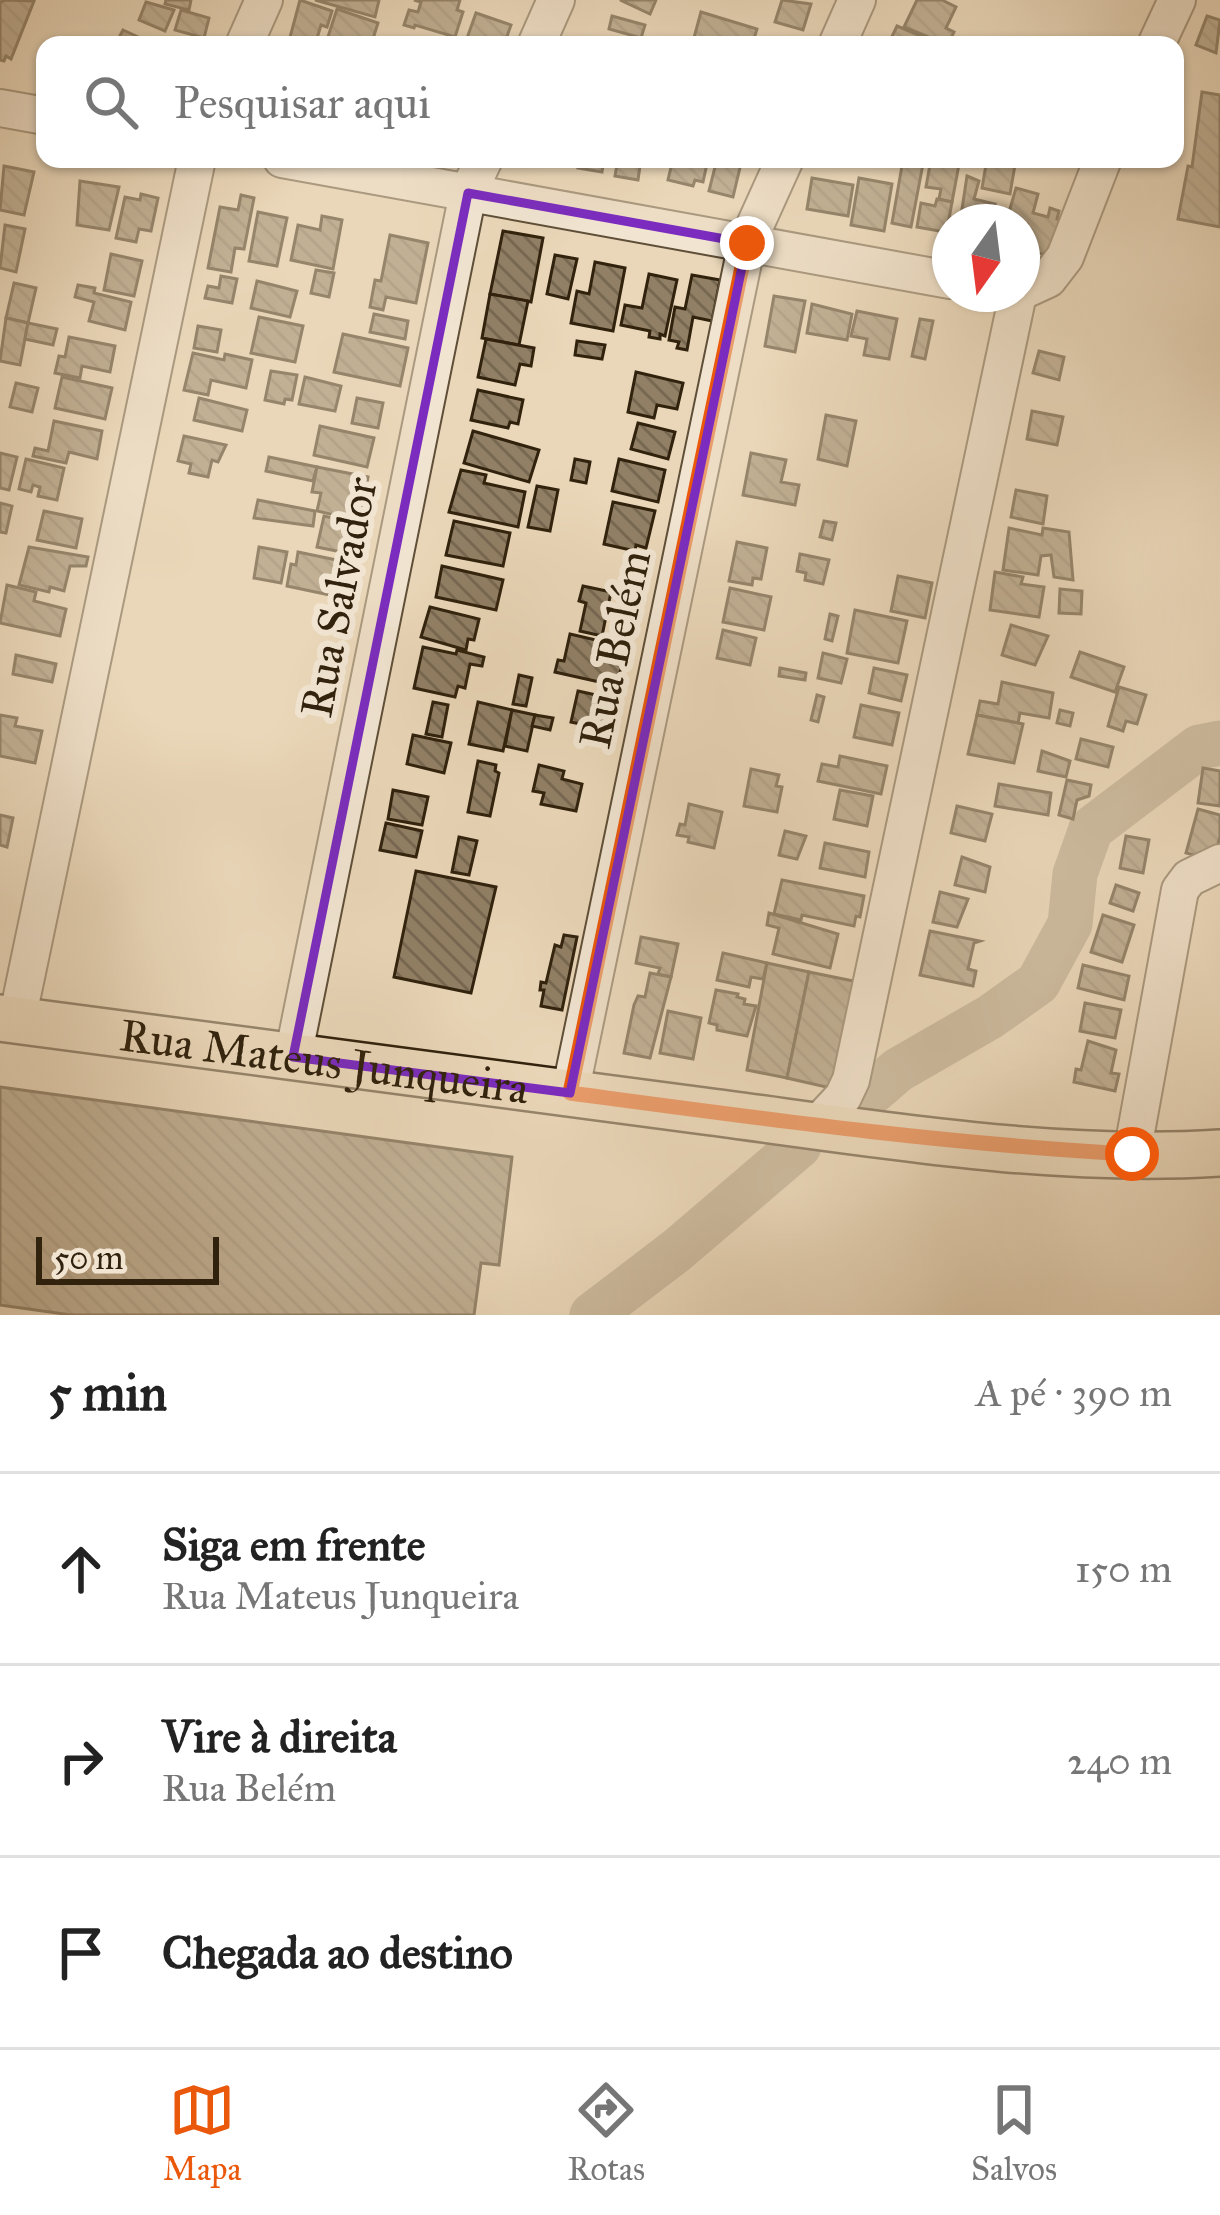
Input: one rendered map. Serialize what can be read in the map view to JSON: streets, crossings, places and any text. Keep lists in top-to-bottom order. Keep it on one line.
{"streets":{"main road":["Rua Mateus Junqueira"],"street":["Rua Salvador","Rua Belém"]},"crossings":[["Rua Salvador","Rua Mateus Junqueira"],["Rua Belém","Rua Mateus Junqueira"]],"scale_bar":"50 m","north":"bottom","page":{"search":"Pesquisar aqui","scale":"50 m","heading":["5 min","A pé · 390 m"],"list":[["Siga em frente","Rua Mateus Junqueira","150 m"],["Vire à direita","Rua Belém","240 m"],"Chegada ao destino"],"nav":["Mapa","Rotas","Salvos"]}}
